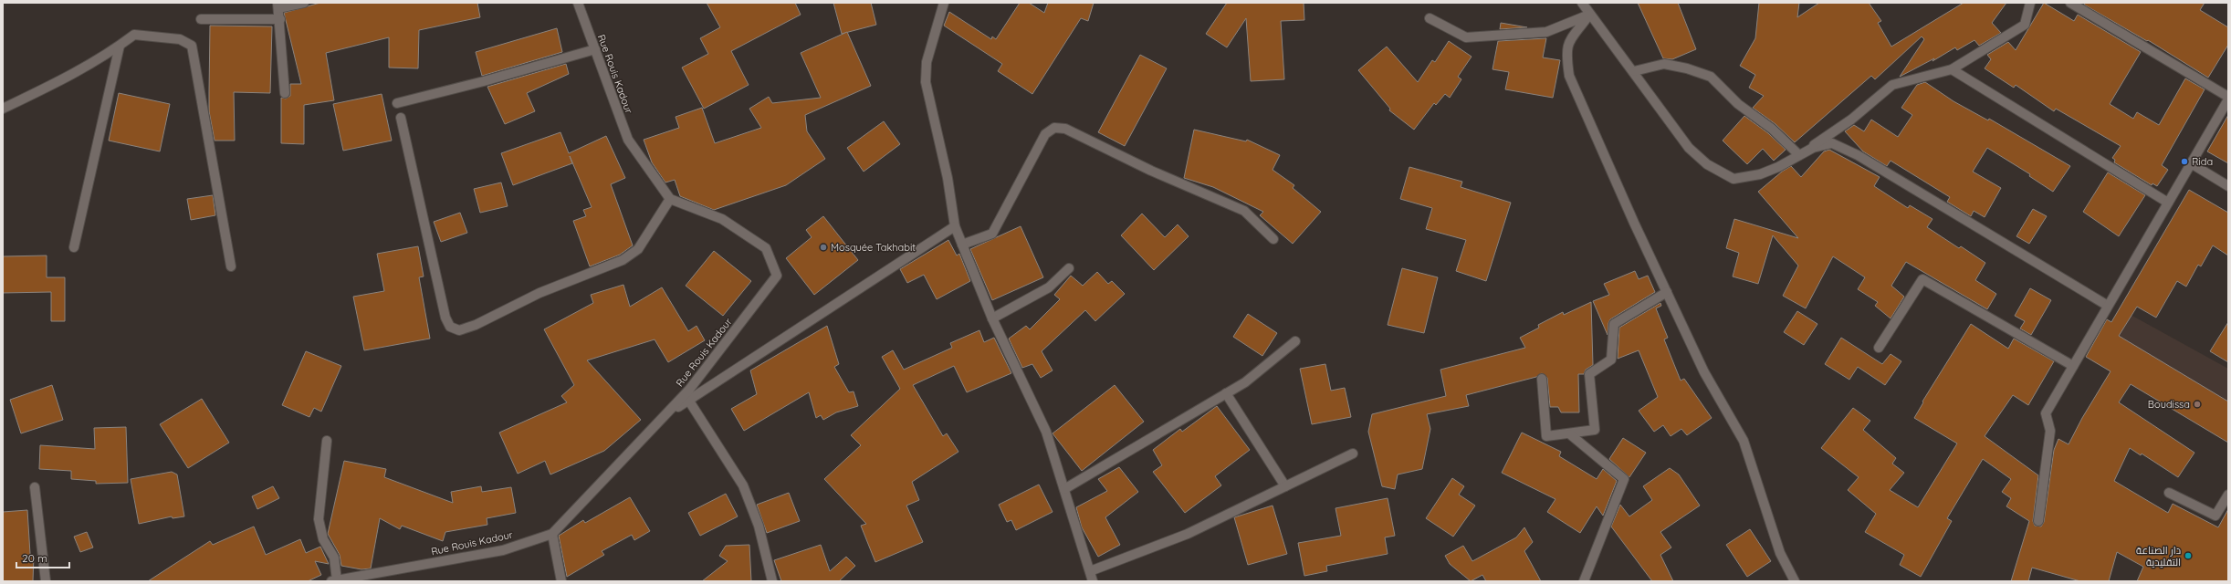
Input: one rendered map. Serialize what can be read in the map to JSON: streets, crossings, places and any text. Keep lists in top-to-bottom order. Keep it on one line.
{"streets":{"street":["Rue Rouis Kadour"]},"places":["Rida","Mosquée Takhabit","Boudissa","دار الصناعة التقليدية"],"scale_bar":"20 m"}
